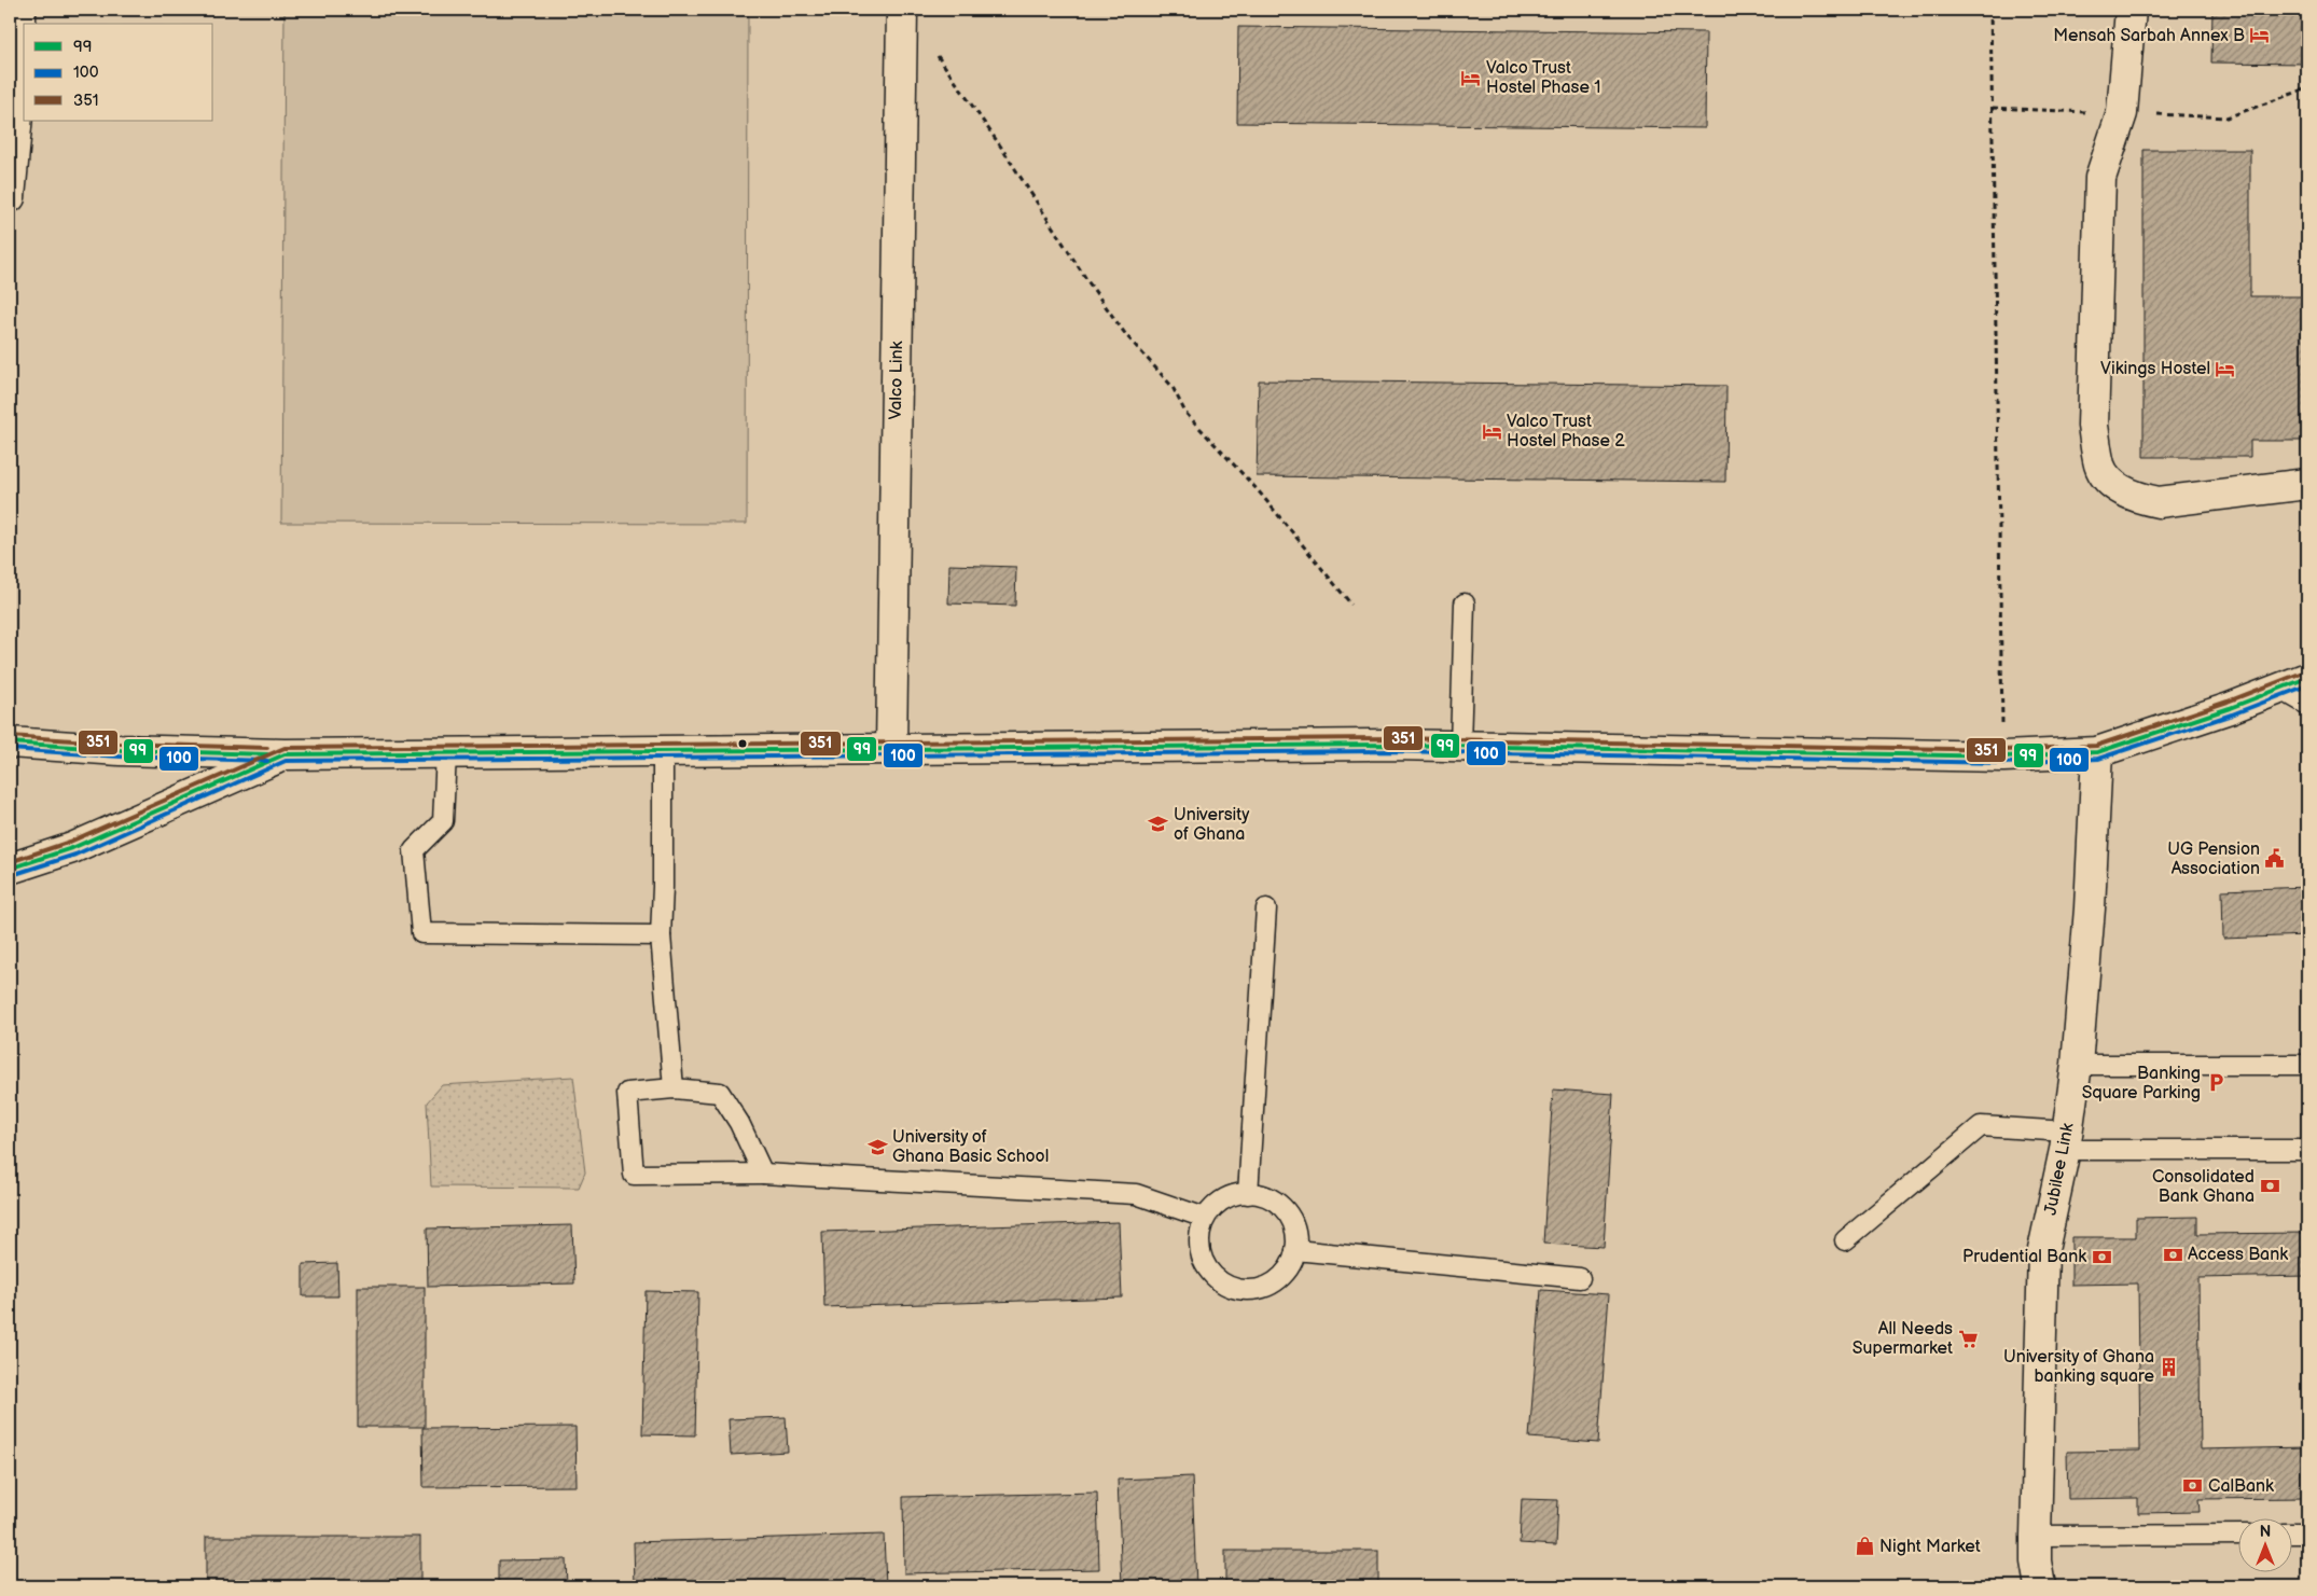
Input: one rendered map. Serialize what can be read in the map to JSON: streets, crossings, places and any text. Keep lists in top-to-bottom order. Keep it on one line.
{"streets":{"street":["Valco Link","Jubilee Link"]},"places":{"hotel":["Mensah Sarbah Annex B","Valco Trust Hostel Phase 1","Vikings Hostel","Valco Trust Hostel Phase 2"],"school or university":["University of Ghana","University of Ghana Basic School"],"public building":["UG Pension Association"],"parking":["Banking Square Parking"],"bank":["Consolidated Bank Ghana","Access Bank","Prudential Bank","CalBank"],"supermarket":["All Needs Supermarket"],"building":["University of Ghana banking square"],"shop":["Night Market"]},"lines":["transit line 351","transit line 99","transit line 100"],"legend":["99","100","351"],"north":"top"}
